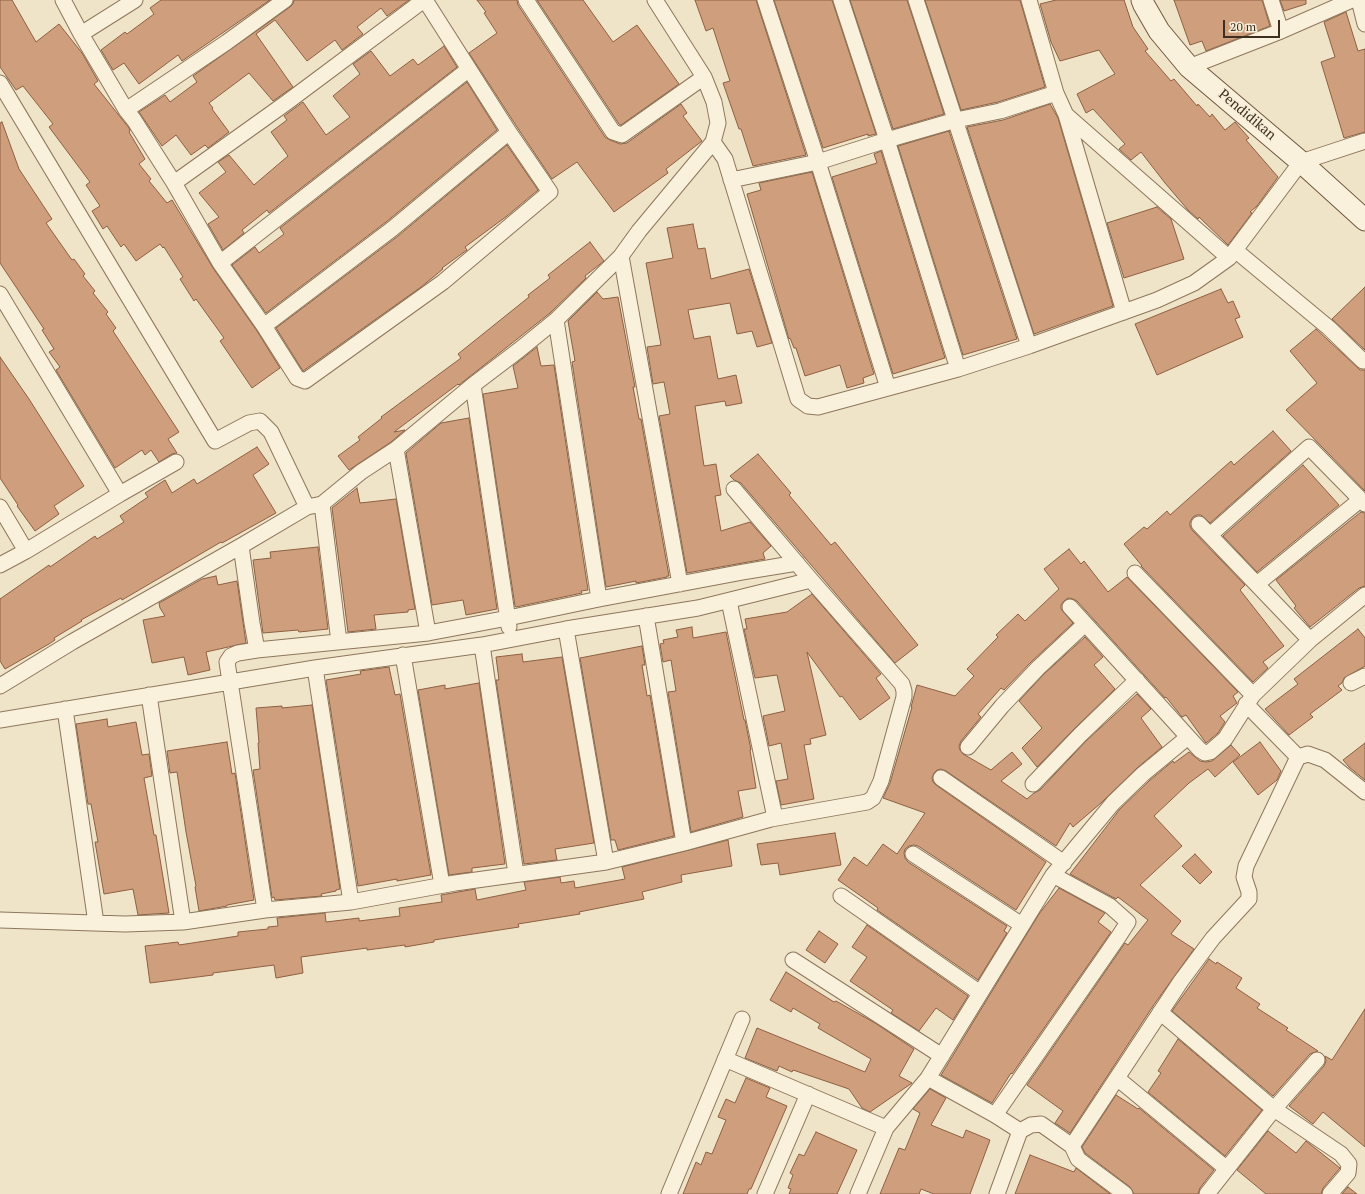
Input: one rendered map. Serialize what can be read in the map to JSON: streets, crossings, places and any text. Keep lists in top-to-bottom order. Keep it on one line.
{"streets":{"street":["Pendidikan"]},"scale_bar":"20 m"}
